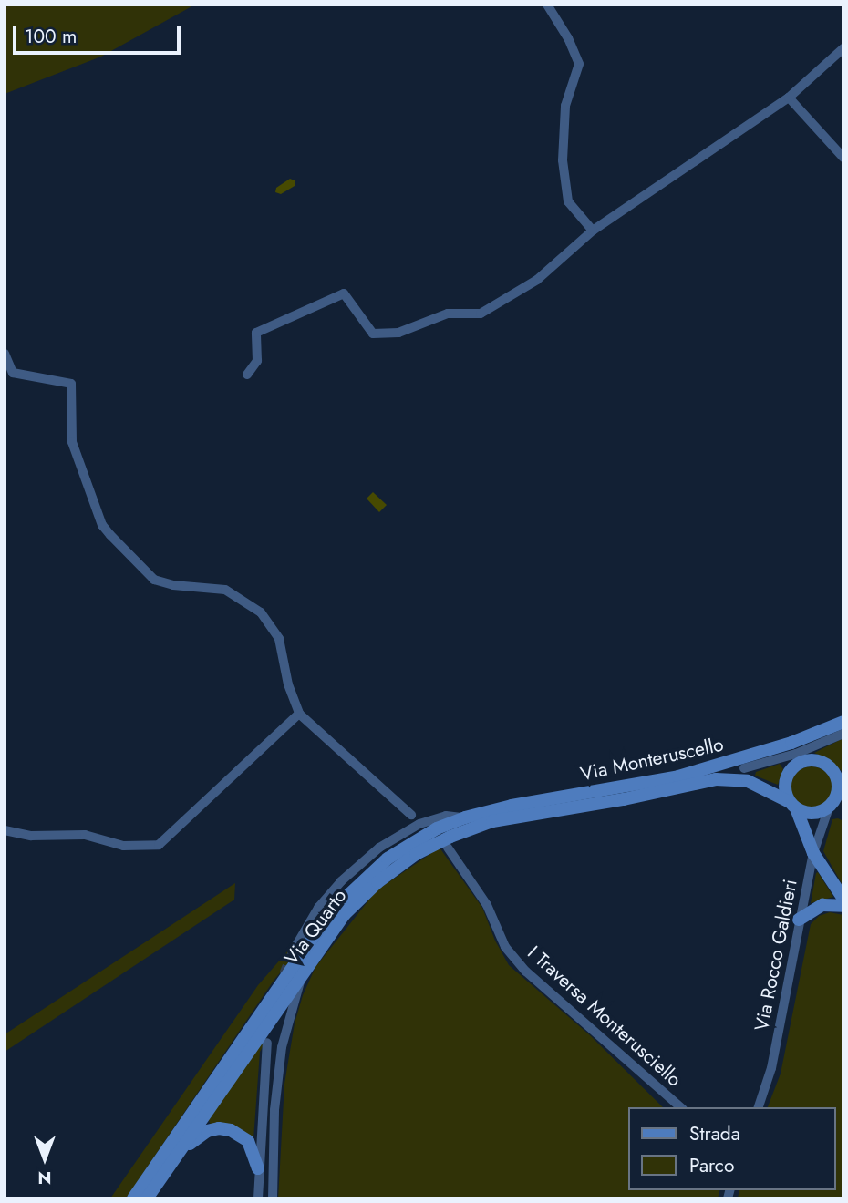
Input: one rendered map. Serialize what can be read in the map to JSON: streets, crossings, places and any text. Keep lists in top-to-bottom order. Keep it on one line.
{"streets":{"street":["Via Monteruscello","Via Quarto","Via Rocco Galdieri","I Traversa Monterusciello"]},"crossings":[["Via Monteruscello","Via Quarto"],["Via Monteruscello","Via Rocco Galdieri"],["Via Quarto","Via Rocco Galdieri"]],"legend":["Strada","Parco"],"scale_bar":"100 m","north":"bottom"}
